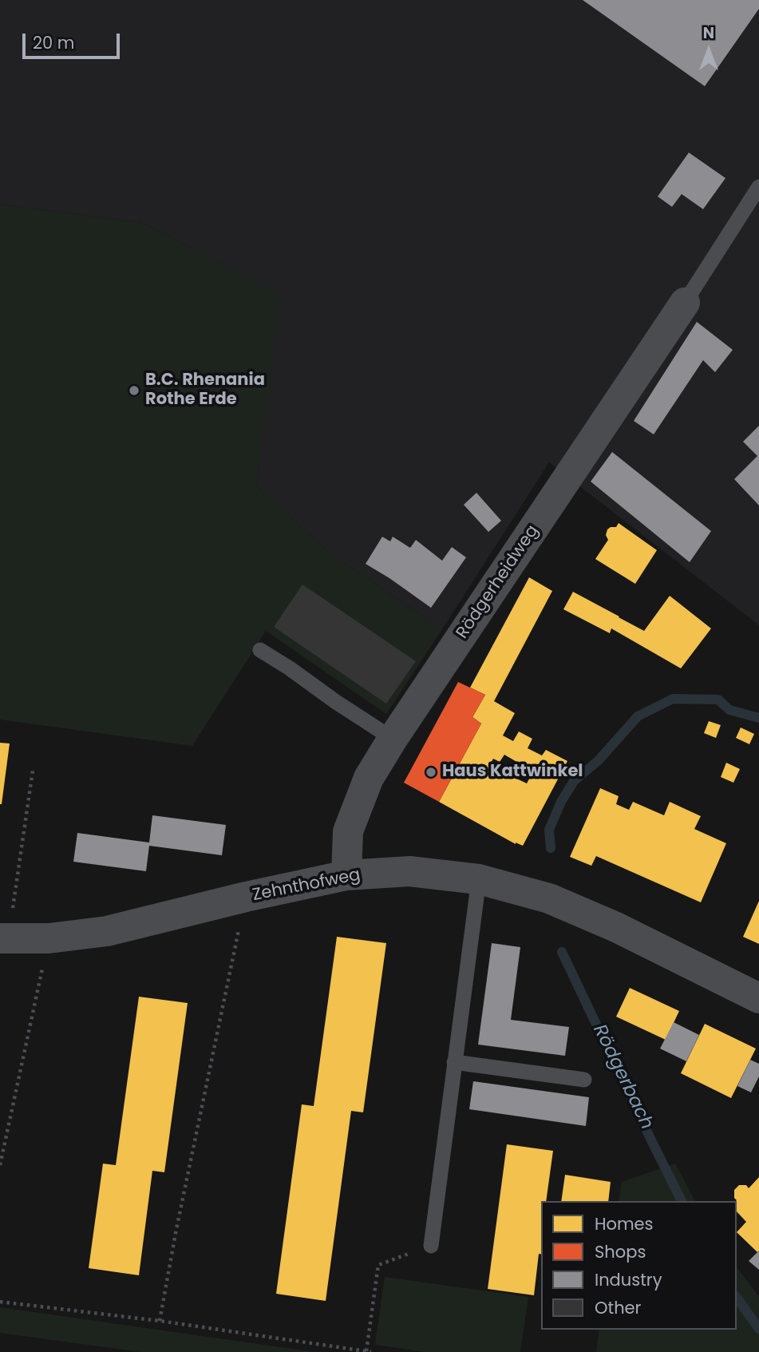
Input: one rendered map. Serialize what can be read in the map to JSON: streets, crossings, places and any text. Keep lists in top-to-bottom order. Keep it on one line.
{"streets":{"street":["Rödgerheidweg","Zehnthofweg"]},"crossings":[["Rödgerheidweg","Zehnthofweg"]],"water":["Rödgerbach"],"places":["B.C. Rhenania Rothe Erde","Haus Kattwinkel"],"legend":["Homes","Shops","Industry","Other"],"scale_bar":"20 m","north":"top"}
